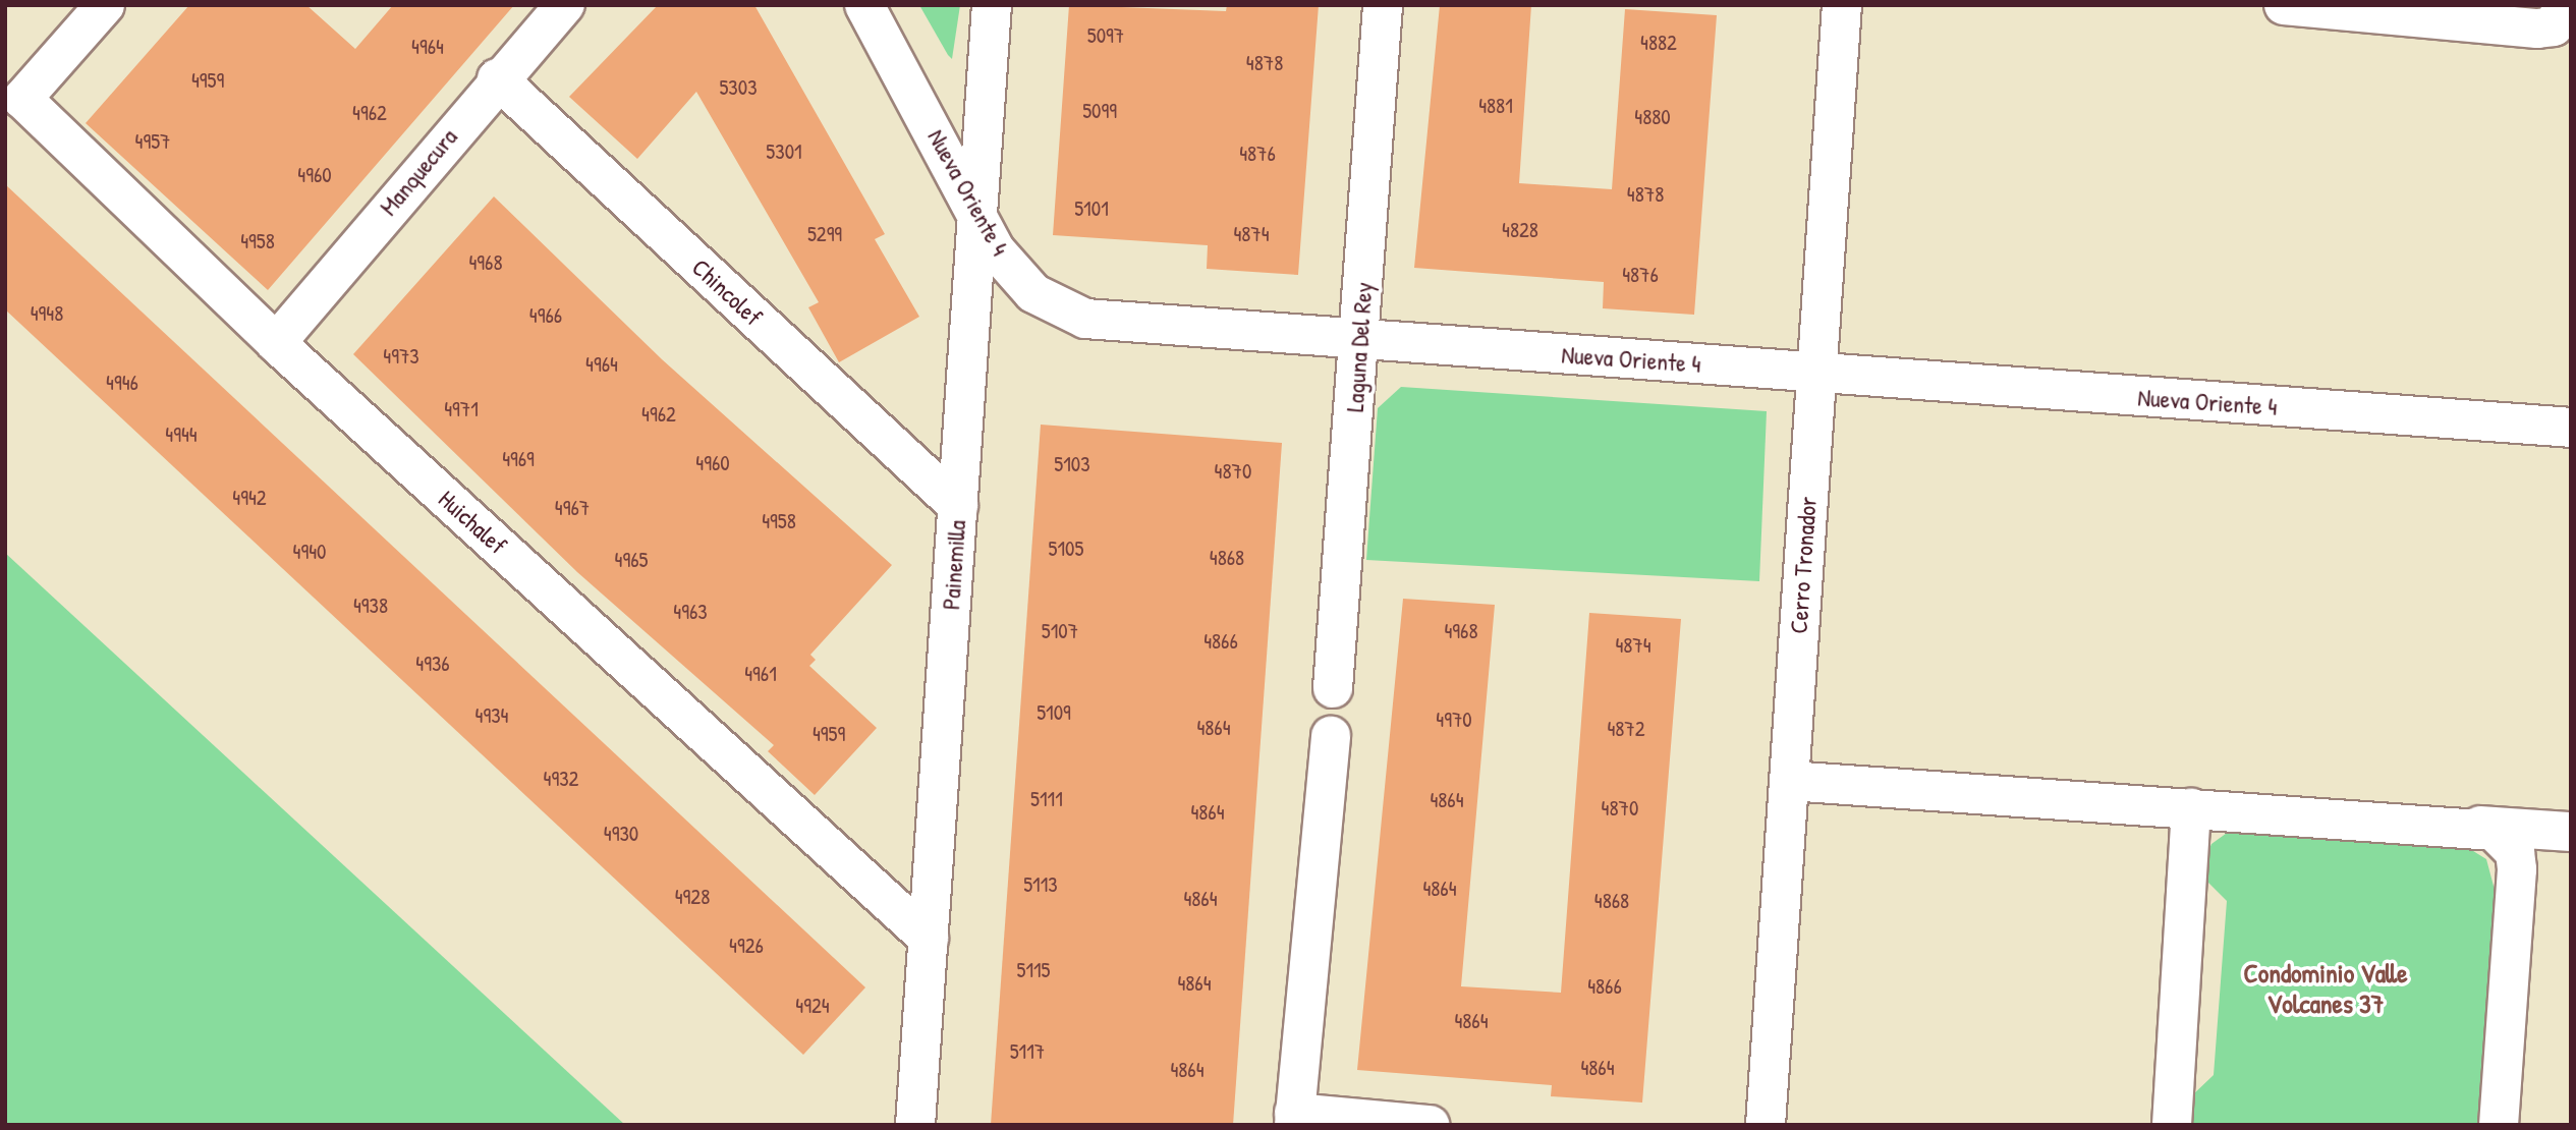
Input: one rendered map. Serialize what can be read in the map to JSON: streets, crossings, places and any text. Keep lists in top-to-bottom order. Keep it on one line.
{"streets":{"street":["Manquecura","Nueva Oriente 4","Chincolef","Laguna Del Rey","Huichalef","Painemilla","Cerro Tronador"]},"crossings":[["Manquecura","Chincolef"],["Manquecura","Huichalef"],["Nueva Oriente 4","Laguna Del Rey"],["Nueva Oriente 4","Painemilla"],["Nueva Oriente 4","Cerro Tronador"],["Chincolef","Painemilla"],["Huichalef","Painemilla"]],"districts":["Condominio Valle Volcanes 37"],"house_numbers":["5097","4882","4964","4878","4959","5303","4881","5099","4962","4880","4957","5301","4876","4960","4878","5101","4828","5299","4874","4958","4968","4876","4948","4966","4973","4964","4946","4971","4962","4944","4969","4960","5103","4870","4942","4967","4958","5105","4940","4868","4965","4938","4963","5107","4968","4866","4874","4936","4961","5109","4934","4970","4864","4872","4959","4932","5111","4864","4870","4864","4930","5113","4864","4928","4864","4868","4926","5115","4864","4866","4924","4864","5117","4864","4864"]}
